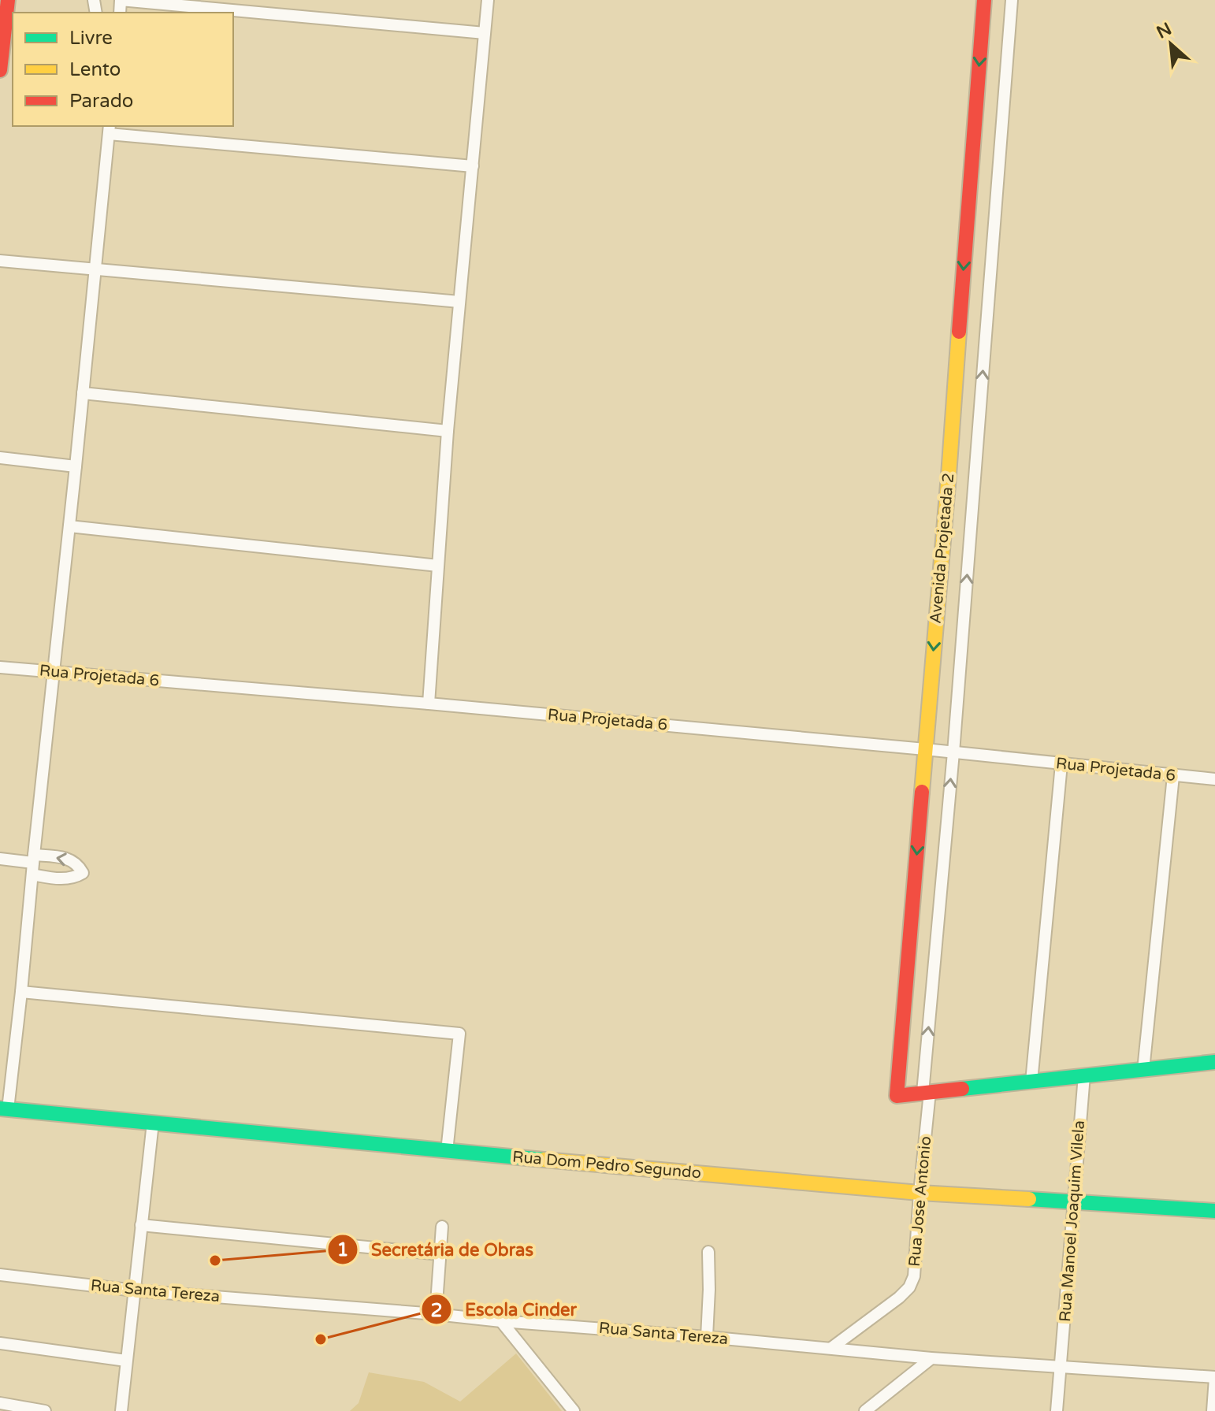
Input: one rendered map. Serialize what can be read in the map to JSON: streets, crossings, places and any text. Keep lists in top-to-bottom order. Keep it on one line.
{"streets":{"street":["Avenida Projetada 2","Rua Projetada 6","Rua Dom Pedro Segundo","Rua Jose Antonio","Rua Manoel Joaquim Vilela","Rua Santa Tereza"]},"crossings":[["Avenida Projetada 2","Rua Projetada 6"],["Avenida Projetada 2","Rua Jose Antonio"],["Rua Dom Pedro Segundo","Rua Jose Antonio"],["Rua Dom Pedro Segundo","Rua Manoel Joaquim Vilela"],["Rua Jose Antonio","Rua Santa Tereza"],["Rua Manoel Joaquim Vilela","Rua Santa Tereza"]],"places":["Secretária de Obras","Escola Cinder"],"legend":["Livre","Lento","Parado"],"north":"top left"}
